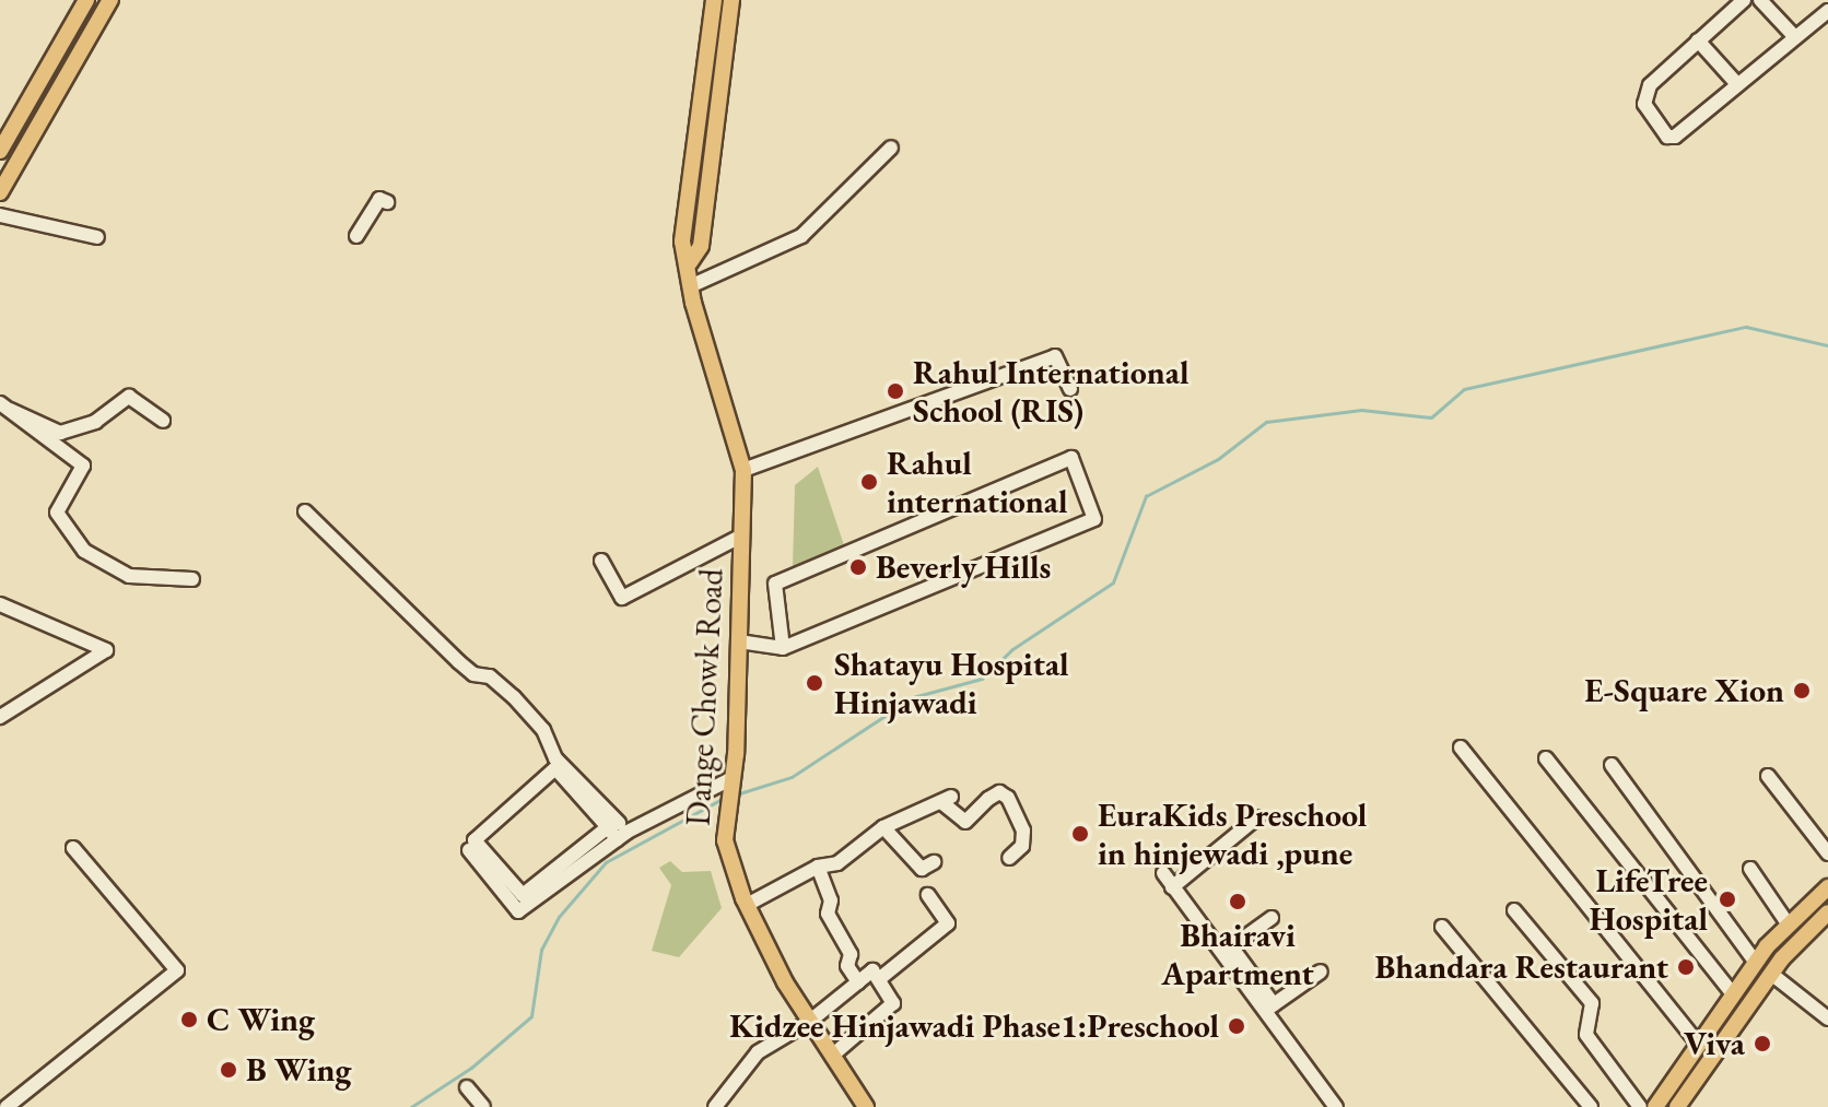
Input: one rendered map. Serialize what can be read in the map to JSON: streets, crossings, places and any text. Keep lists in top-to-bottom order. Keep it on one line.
{"streets":{"main road":["Dange Chowk Road"]},"places":["Rahul International School (RIS)","Rahul international","Beverly Hills","Shatayu Hospital Hinjawadi","E-Square Xion","EuraKids Preschool in hinjewadi ,pune","LifeTree Hospital","Bhairavi Apartment","Bhandara Restaurant","C Wing","Kidzee Hinjawadi Phase1:Preschool","Viva","B Wing"]}
